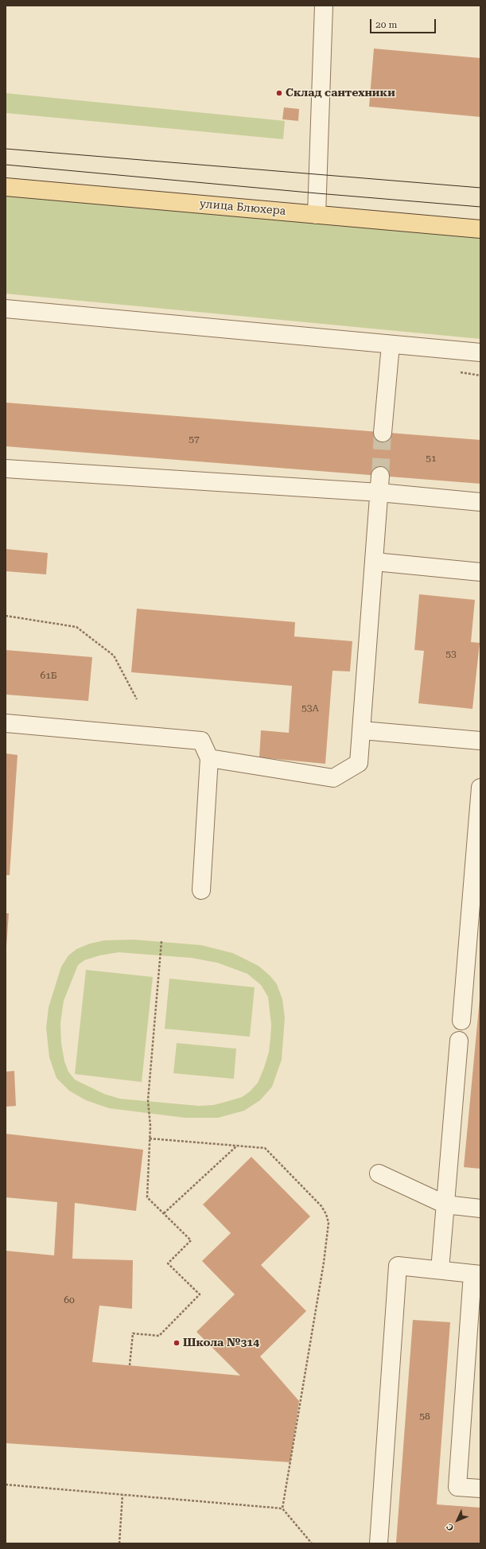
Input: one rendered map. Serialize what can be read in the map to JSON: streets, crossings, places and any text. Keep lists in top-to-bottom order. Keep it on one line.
{"streets":{"main road":["улица Блюхера"]},"places":["Склад сантехники","Школа №314"],"house_numbers":["57","51","53","61Б","53А","60","58"],"scale_bar":"20 m","north":"bottom left"}
